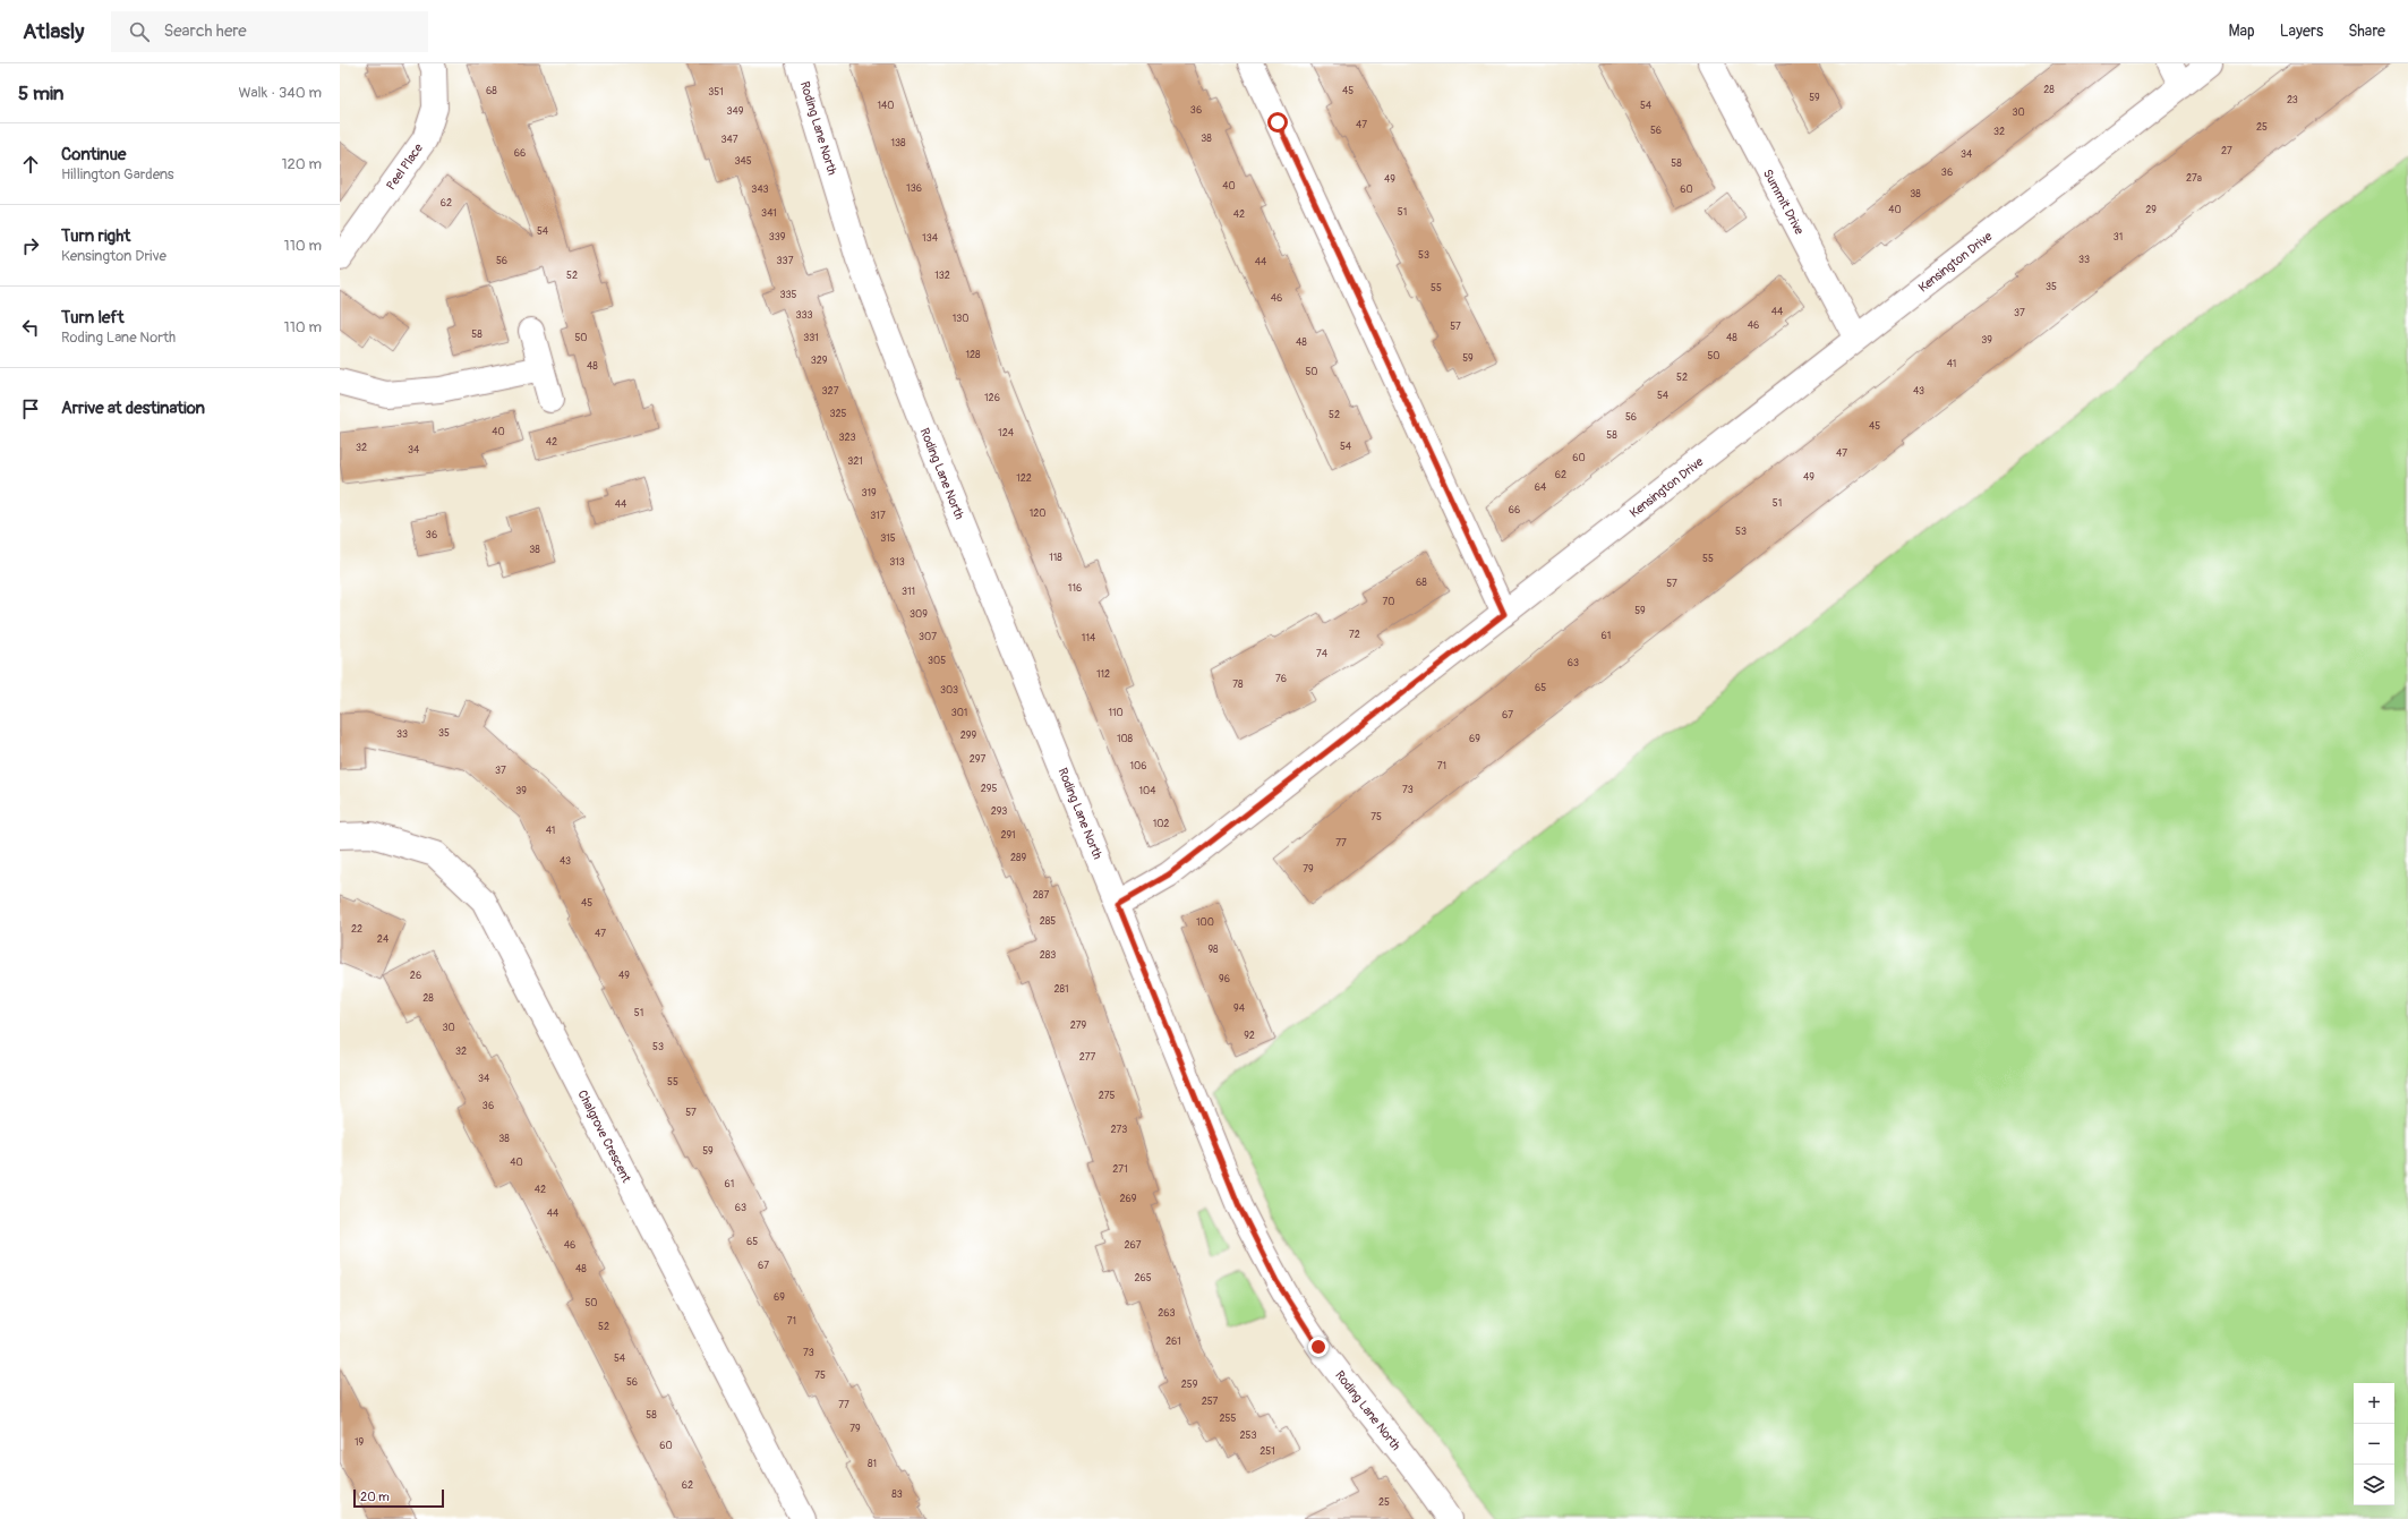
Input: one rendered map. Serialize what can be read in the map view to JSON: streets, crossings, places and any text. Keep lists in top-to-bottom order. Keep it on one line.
{"streets":{"street":["Roding Lane North","Peel Place","Summit Drive","Kensington Drive","Chalgrove Crescent"]},"crossings":[["Roding Lane North","Kensington Drive"],["Summit Drive","Kensington Drive"]],"house_numbers":["28","68","45","351","59","23","140","54","36","349","30","47","25","56","32","38","347","138","27","66","34","345","58","36","27a","49","40","136","343","60","38","62","40","29","51","341","42","54","339","31","134","53","33","56","337","44","52","132","35","55","335","46","44","37","333","130","46","57","58","50","331","48","39","48","128","50","59","329","41","48","50","52","327","43","54","126","325","52","56","45","40","124","58","323","42","54","32","34","47","60","321","62","49","122","64","319","51","44","66","120","317","53","36","315","38","118","55","313","68","57","116","311","70","59","309","72","61","307","114","74","305","63","112","76","78","65","303","301","110","67","35","33","299","108","69","297","106","71","37","295","73","39","104","293","75","102","41","291","77","289","43","79","287","45","285","100","22","47","24","98","283","26","49","96","281","28","94","51","279","30","92","53","32","277","34","55","275","36","57","273","38","59","40","271","61","42","269","63","44","65","46","267","67","48","265","69","50","263","71","52","261","73","54","75","56","259","257","77","58","255","79","253","19","60","251","81","62","83","25"],"scale_bar":"20 m","page":{"header":"Atlasly","search":"Search here","nav":["Map","Layers","Share"],"heading":["5 min","Walk · 340 m"],"list":[["Continue","Hillington Gardens","120 m"],["Turn right","Kensington Drive","110 m"],["Turn left","Roding Lane North","110 m"],"Arrive at destination"],"map_buttons":["+","−"],"scale":"20 m"}}
